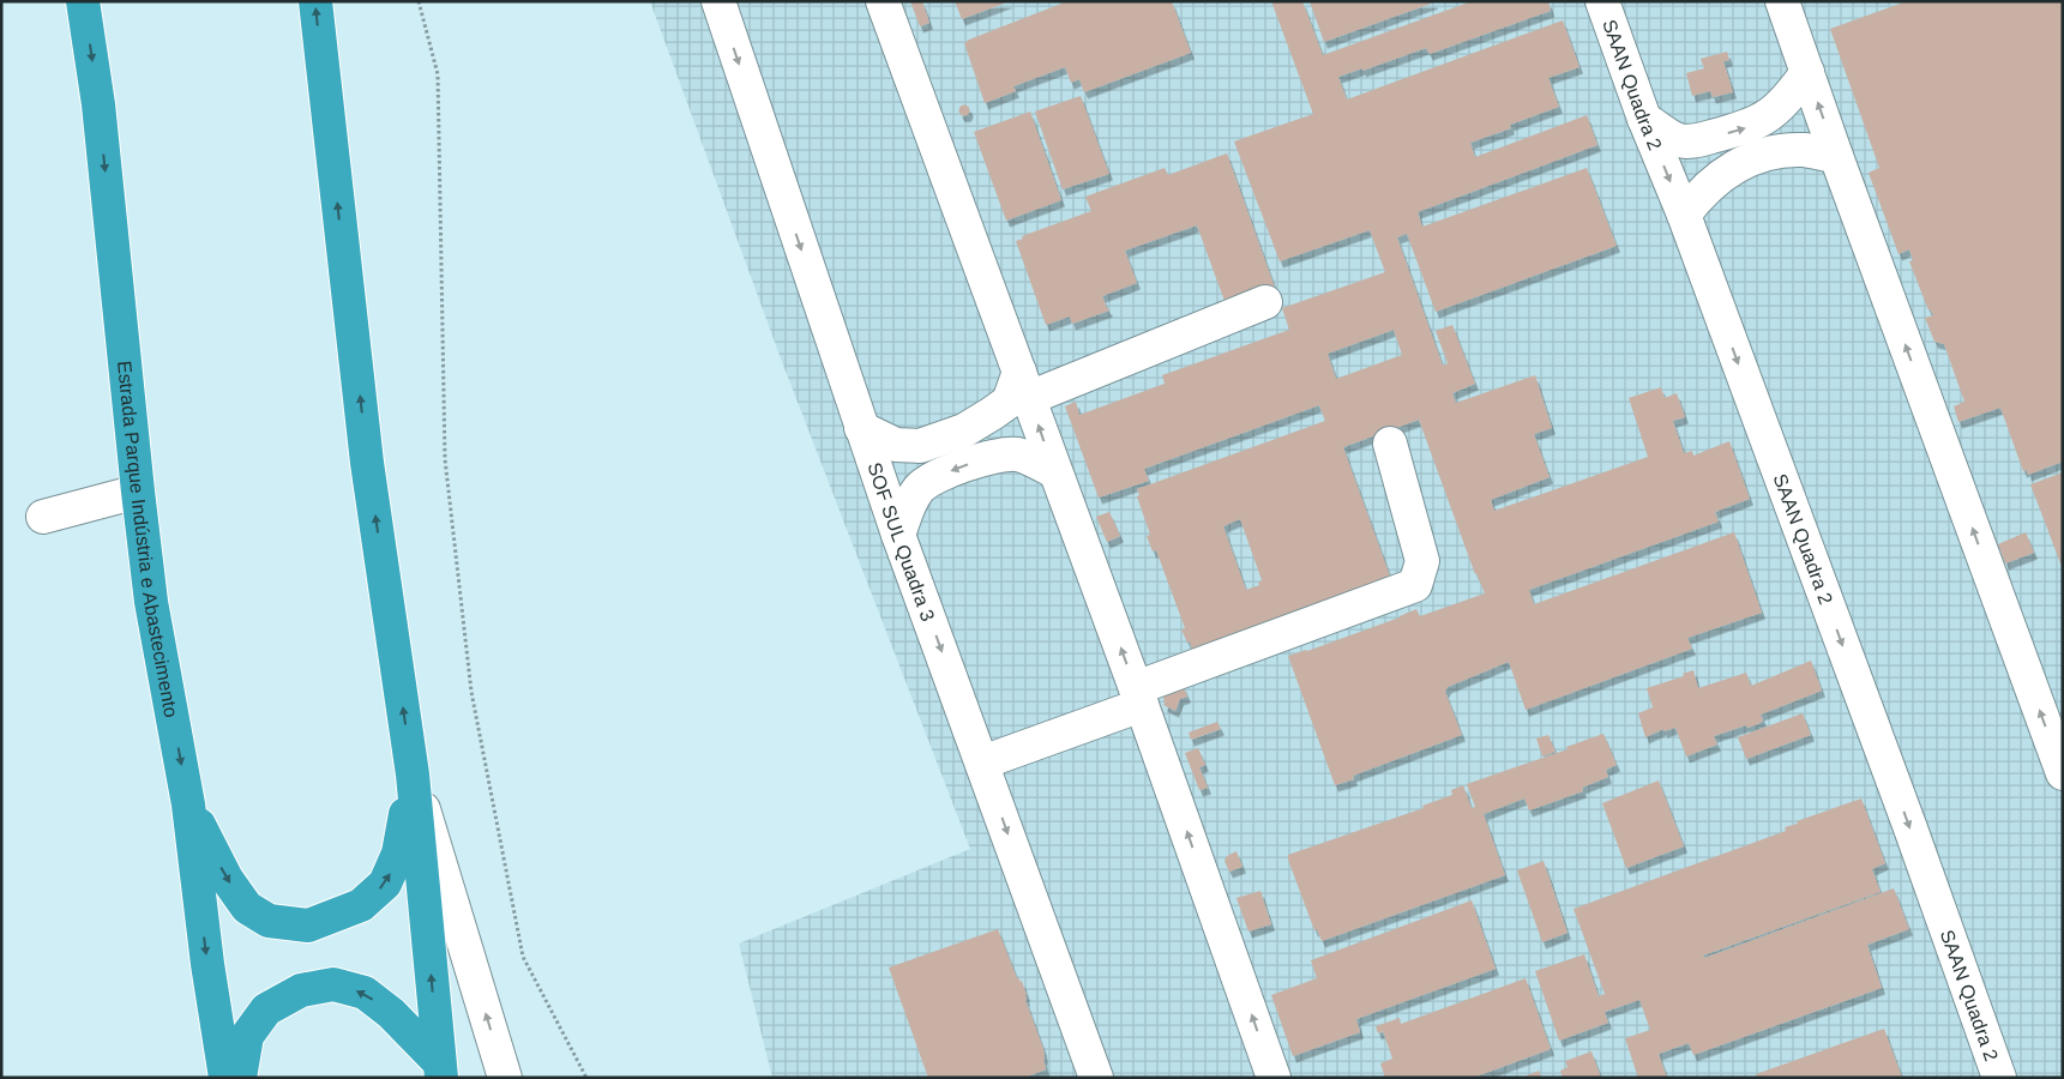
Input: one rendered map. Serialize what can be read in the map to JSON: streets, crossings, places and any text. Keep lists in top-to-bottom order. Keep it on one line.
{"streets":{"highway":["Estrada Parque Indústria e Abastecimento"],"street":["SAAN Quadra 2","SOF SUL Quadra 3"]}}
